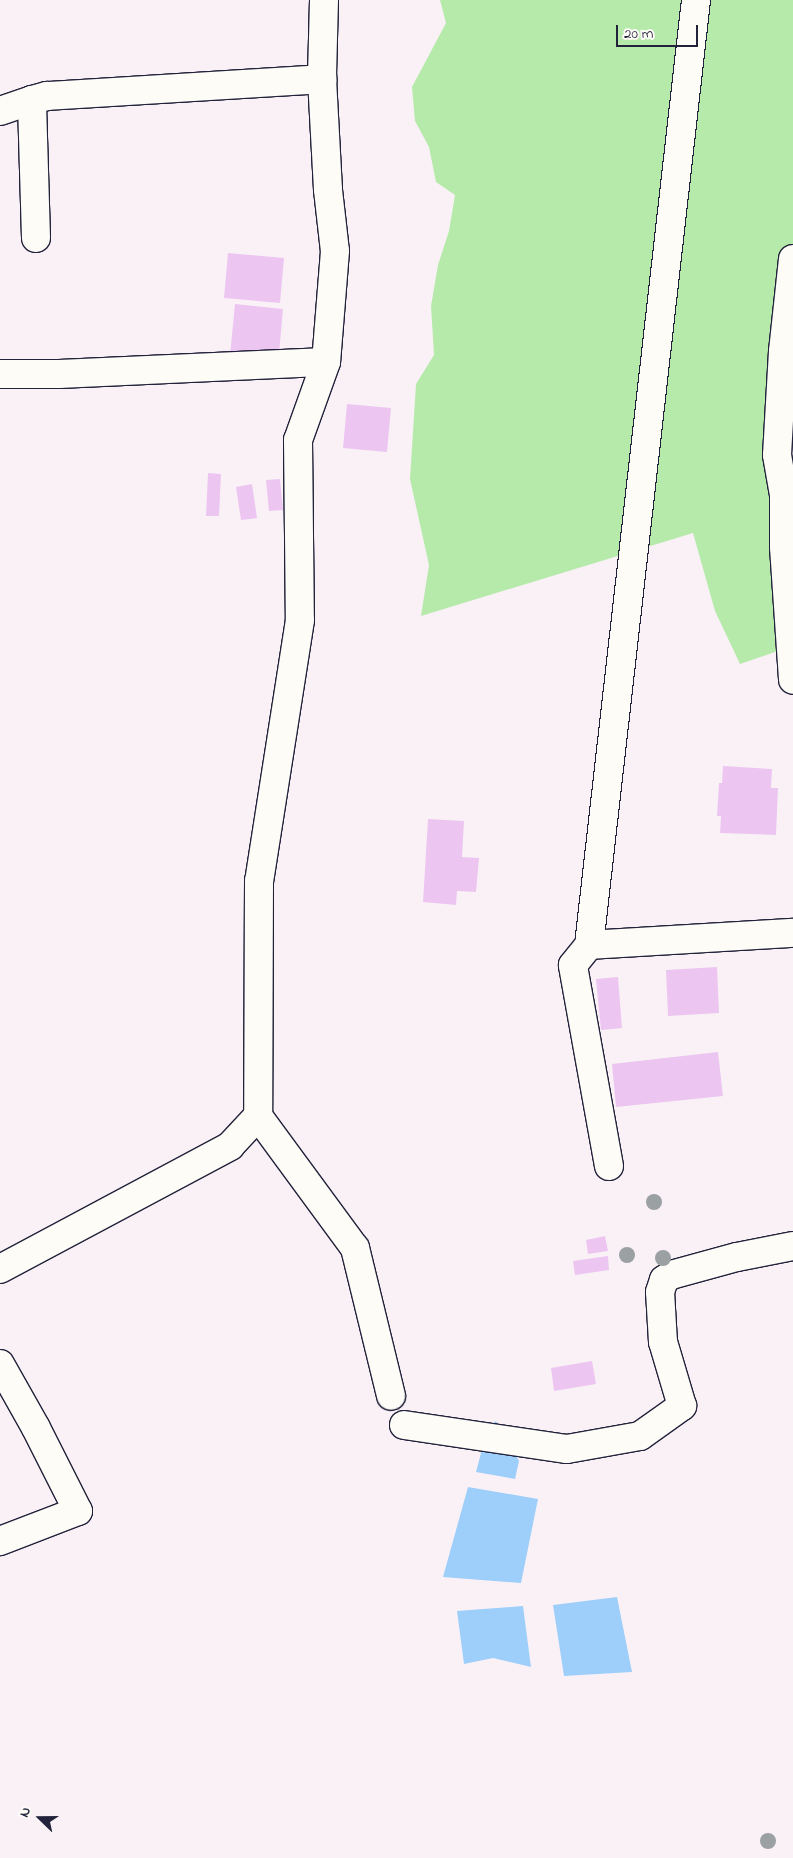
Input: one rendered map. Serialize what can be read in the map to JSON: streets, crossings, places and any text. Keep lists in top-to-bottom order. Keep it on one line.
{"scale_bar":"20 m","north":"left"}
